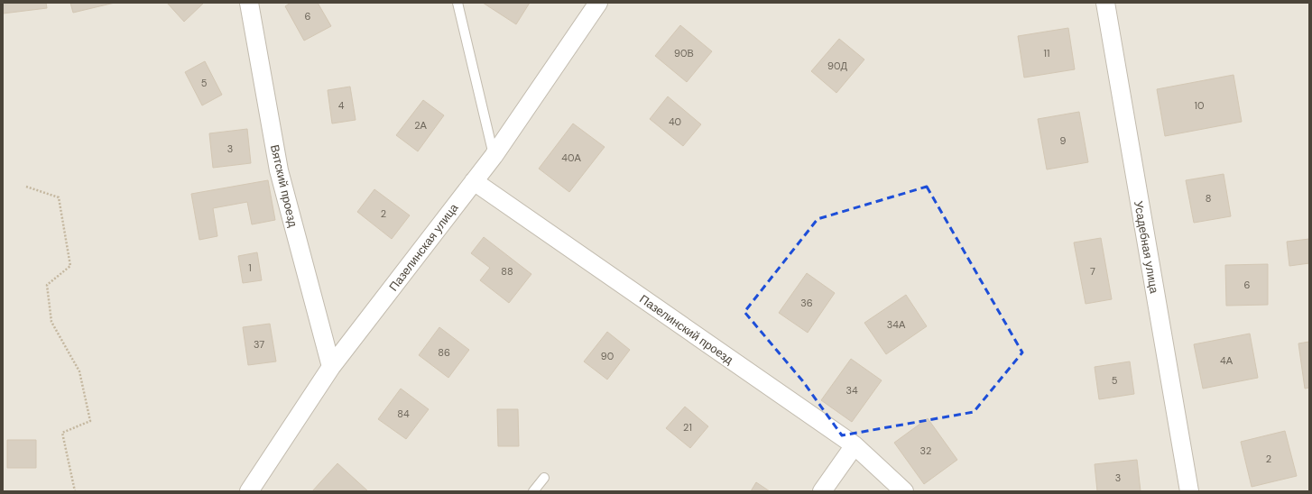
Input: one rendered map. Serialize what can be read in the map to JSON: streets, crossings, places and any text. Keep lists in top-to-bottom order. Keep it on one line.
{"streets":{"street":["Вятский проезд","Пазелинская улица","Усадебная улица","Пазелинский проезд"]},"crossings":[["Вятский проезд","Пазелинская улица"],["Пазелинская улица","Пазелинский проезд"]],"house_numbers":["6","90В","11","90Д","5","4","10","40","2А","9","3","40А","8","2","1","88","7","6","36","34А","37","86","90","4А","5","34","84","21","32","2","3"]}
